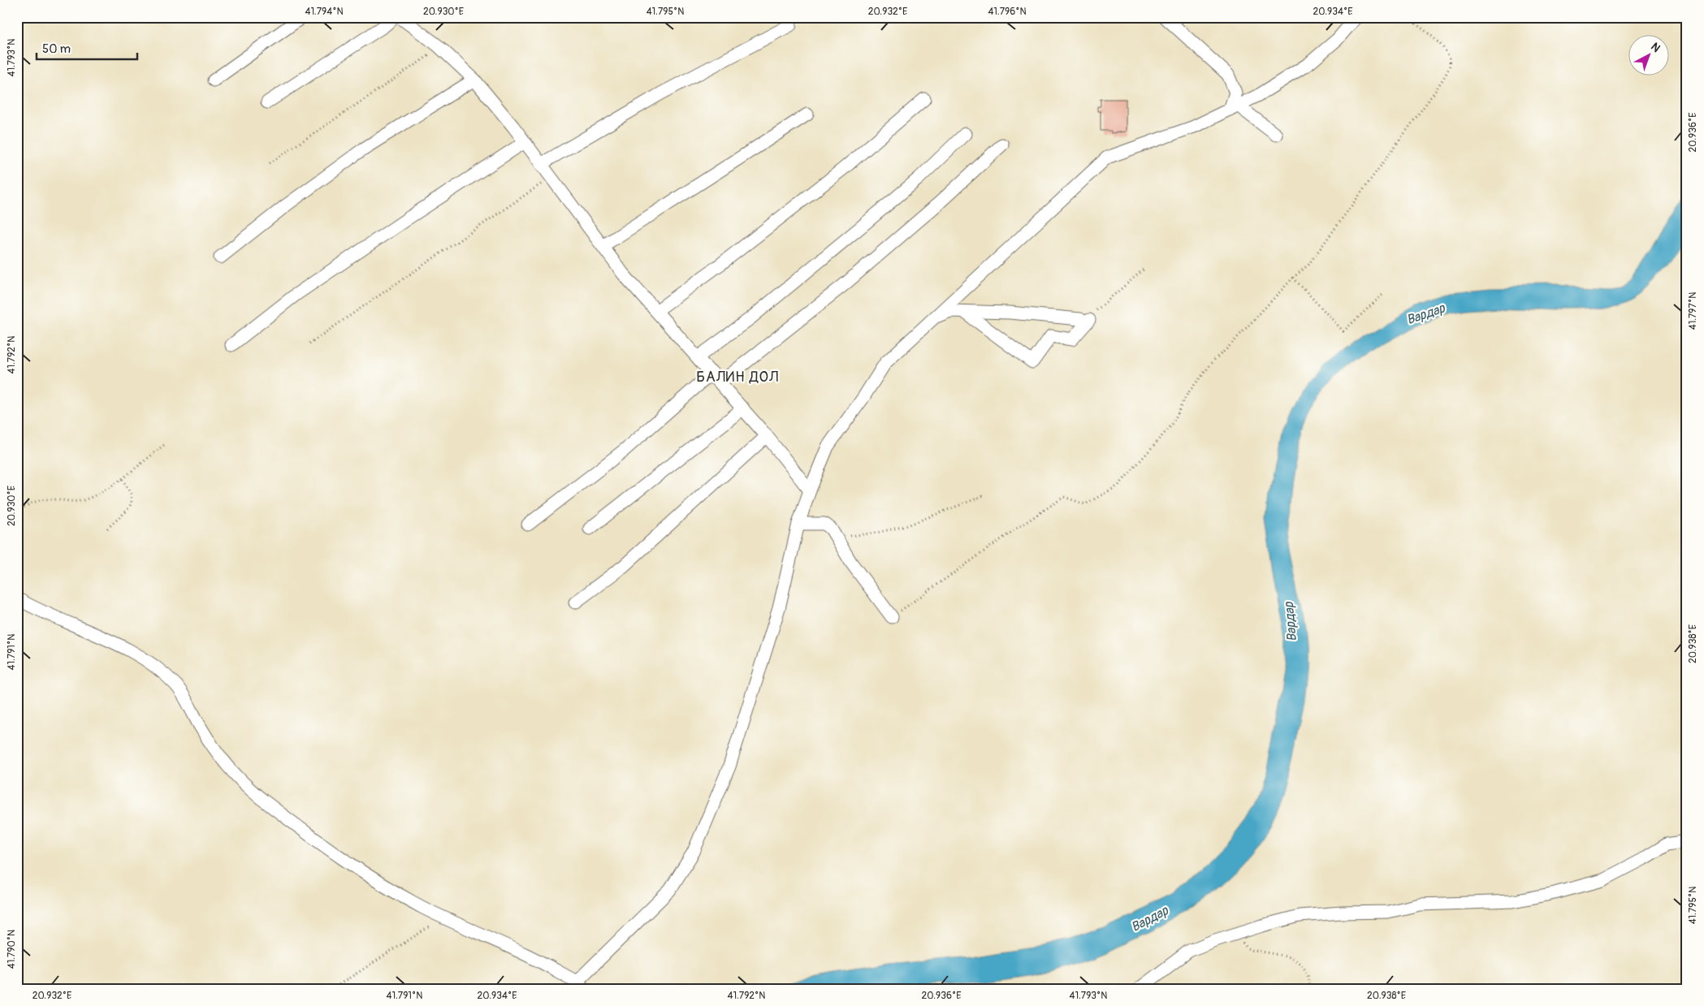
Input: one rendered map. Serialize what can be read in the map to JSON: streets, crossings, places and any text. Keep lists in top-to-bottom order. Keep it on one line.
{"districts":["БАЛИН ДОЛ"],"water":["Вардар"],"scale_bar":"50 m","north":"top right","coordinates":["41.794°N","20.930°E","41.795°N","20.932°E","41.796°N","20.934°E","41.793°N","20.936°E","41.797°N","41.792°N","20.938°E","41.791°N","41.790°N"]}
